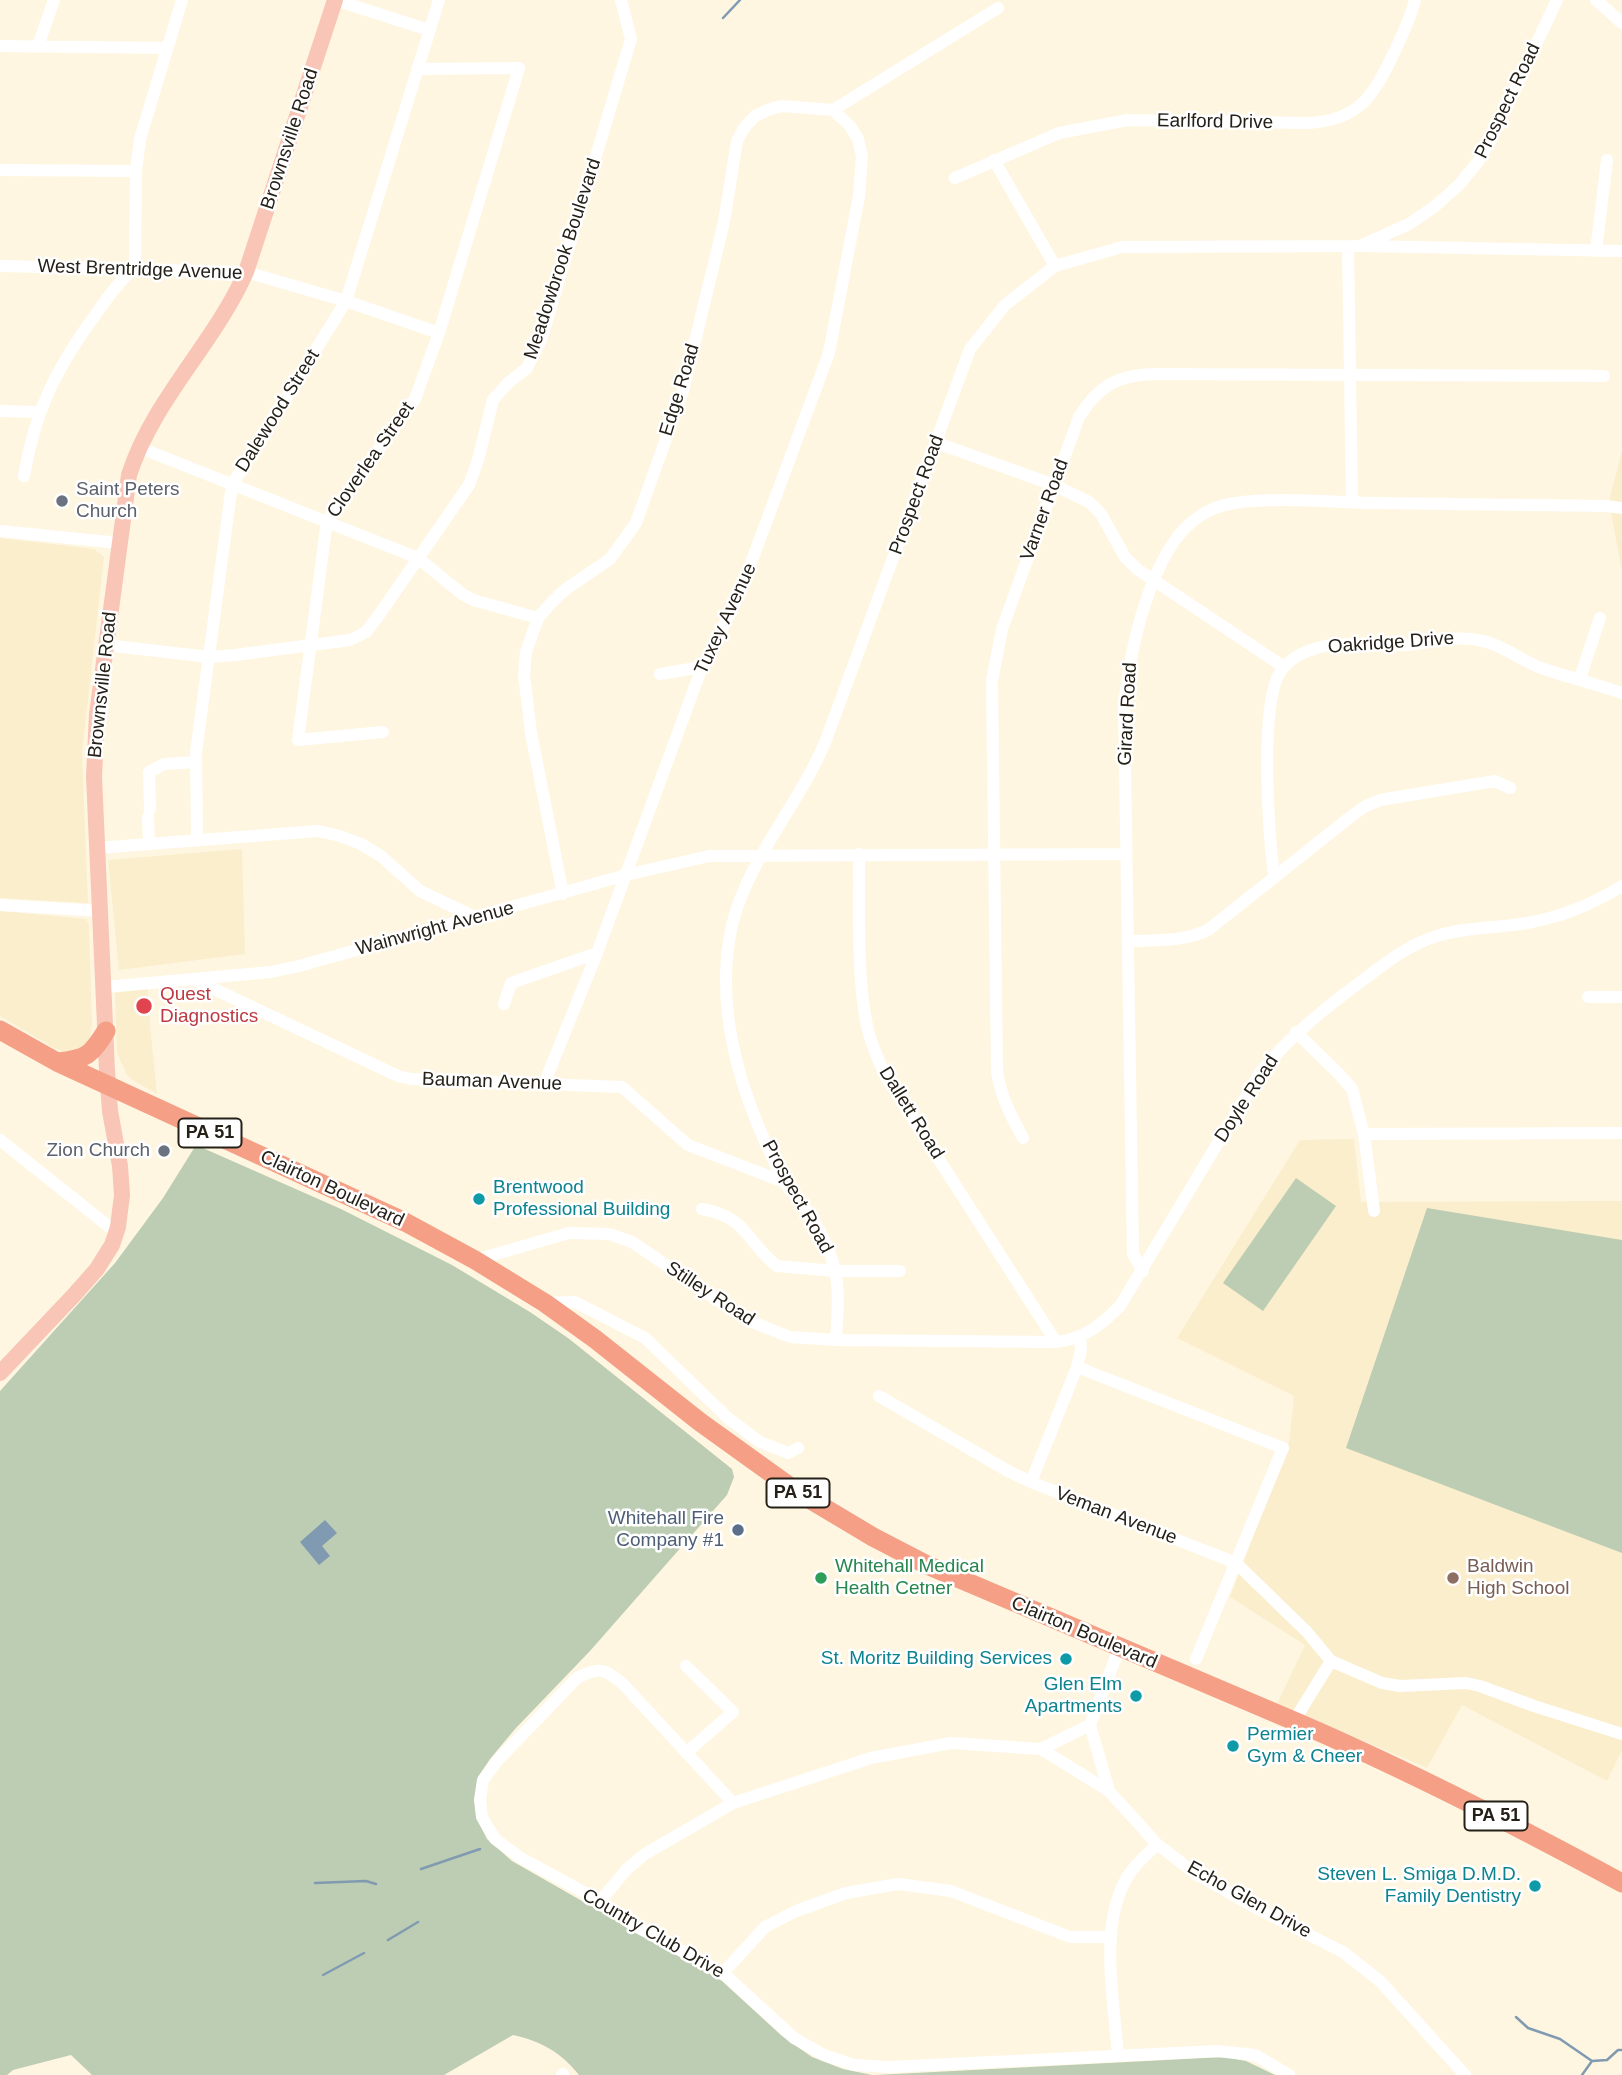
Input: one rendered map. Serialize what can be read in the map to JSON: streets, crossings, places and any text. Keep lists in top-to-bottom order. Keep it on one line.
{"streets":{"highway":["PA 51","Clairton Boulevard"],"main road":["Brownsville Road"],"street":["Prospect Road","Earlford Drive","Meadowbrook Boulevard","West Brentridge Avenue","Edge Road","Dalewood Street","Cloverlea Street","Varner Road","Tuxey Avenue","Oakridge Drive","Girard Road","Wainwright Avenue","Bauman Avenue","Doyle Road","Dallett Road","Stilley Road","Veman Avenue","Echo Glen Drive","Country Club Drive"]},"crossings":[["Prospect Road","Wainwright Avenue"],["Prospect Road","Bauman Avenue"],["Prospect Road","Stilley Road"],["Brownsville Road","Meadowbrook Boulevard"],["Brownsville Road","West Brentridge Avenue"],["Brownsville Road","Wainwright Avenue"],["Brownsville Road","Clairton Boulevard"],["Meadowbrook Boulevard","Dalewood Street"],["Meadowbrook Boulevard","Cloverlea Street"],["West Brentridge Avenue","Dalewood Street"],["West Brentridge Avenue","Cloverlea Street"],["Edge Road","Tuxey Avenue"],["Edge Road","Wainwright Avenue"],["Dalewood Street","Cloverlea Street"],["Varner Road","Wainwright Avenue"],["Tuxey Avenue","Wainwright Avenue"],["Tuxey Avenue","Bauman Avenue"],["Girard Road","Wainwright Avenue"],["Girard Road","Doyle Road"],["Wainwright Avenue","Bauman Avenue"],["Wainwright Avenue","Dallett Road"],["Doyle Road","Stilley Road"],["Dallett Road","Stilley Road"],["Clairton Boulevard","Stilley Road"],["Echo Glen Drive","Country Club Drive"]],"places":["Saint Peters Church","Quest Diagnostics","Zion Church","Brentwood Professional Building","Whitehall Fire Company #1","Whitehall Medical Health Cetner","Baldwin High School","St. Moritz Building Services","Glen Elm Apartments","Permier Gym & Cheer","Steven L. Smiga D.M.D. Family Dentistry"]}
